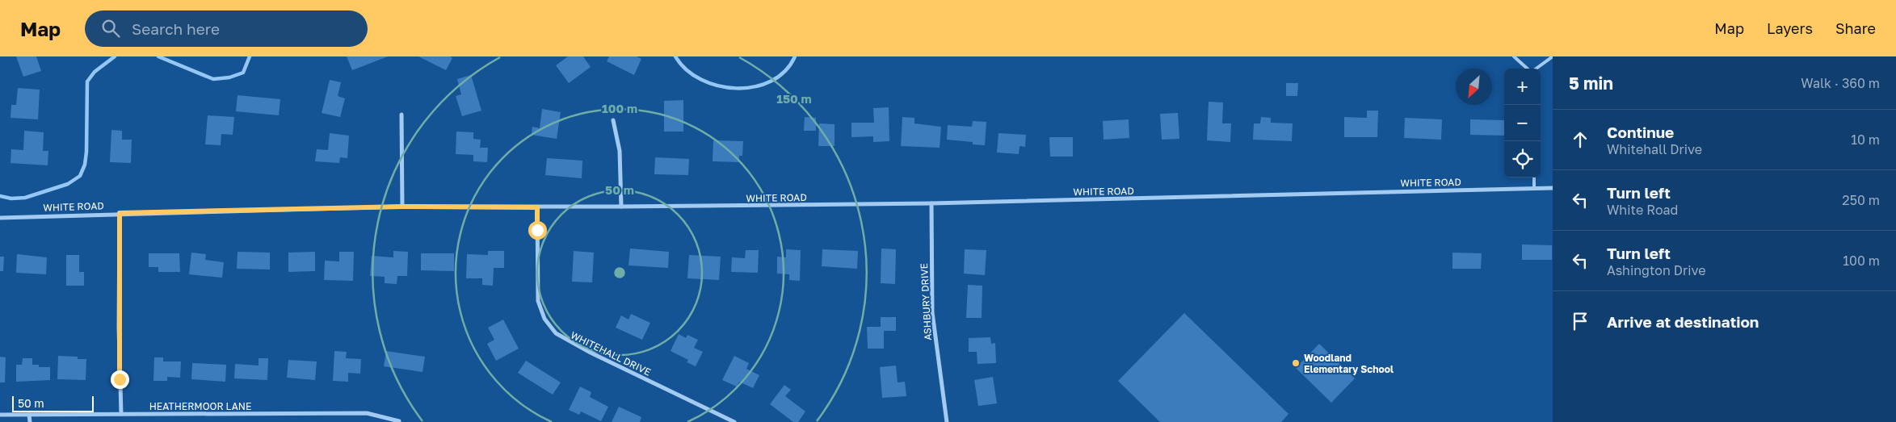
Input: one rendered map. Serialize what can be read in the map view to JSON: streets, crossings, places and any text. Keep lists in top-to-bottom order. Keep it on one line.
{"streets":{"street":["WHITE ROAD","ASHBURY DRIVE","WHITEHALL DRIVE","HEATHERMOOR LANE"]},"crossings":[["WHITE ROAD","ASHBURY DRIVE"],["WHITE ROAD","WHITEHALL DRIVE"]],"places":["Woodland Elementary School"],"scale_bar":"50 m","north":"bottom left","page":{"header":"Map","search":"Search here","nav":["Map","Layers","Share"],"heading":["5 min","Walk · 360 m"],"map_buttons":["+","−"],"list":[["Continue","Whitehall Drive","10 m"],["Turn left","White Road","250 m"],["Turn left","Ashington Drive","100 m"],"Arrive at destination"],"scale":"50 m"},"rings":["150 m","100 m","50 m"]}
